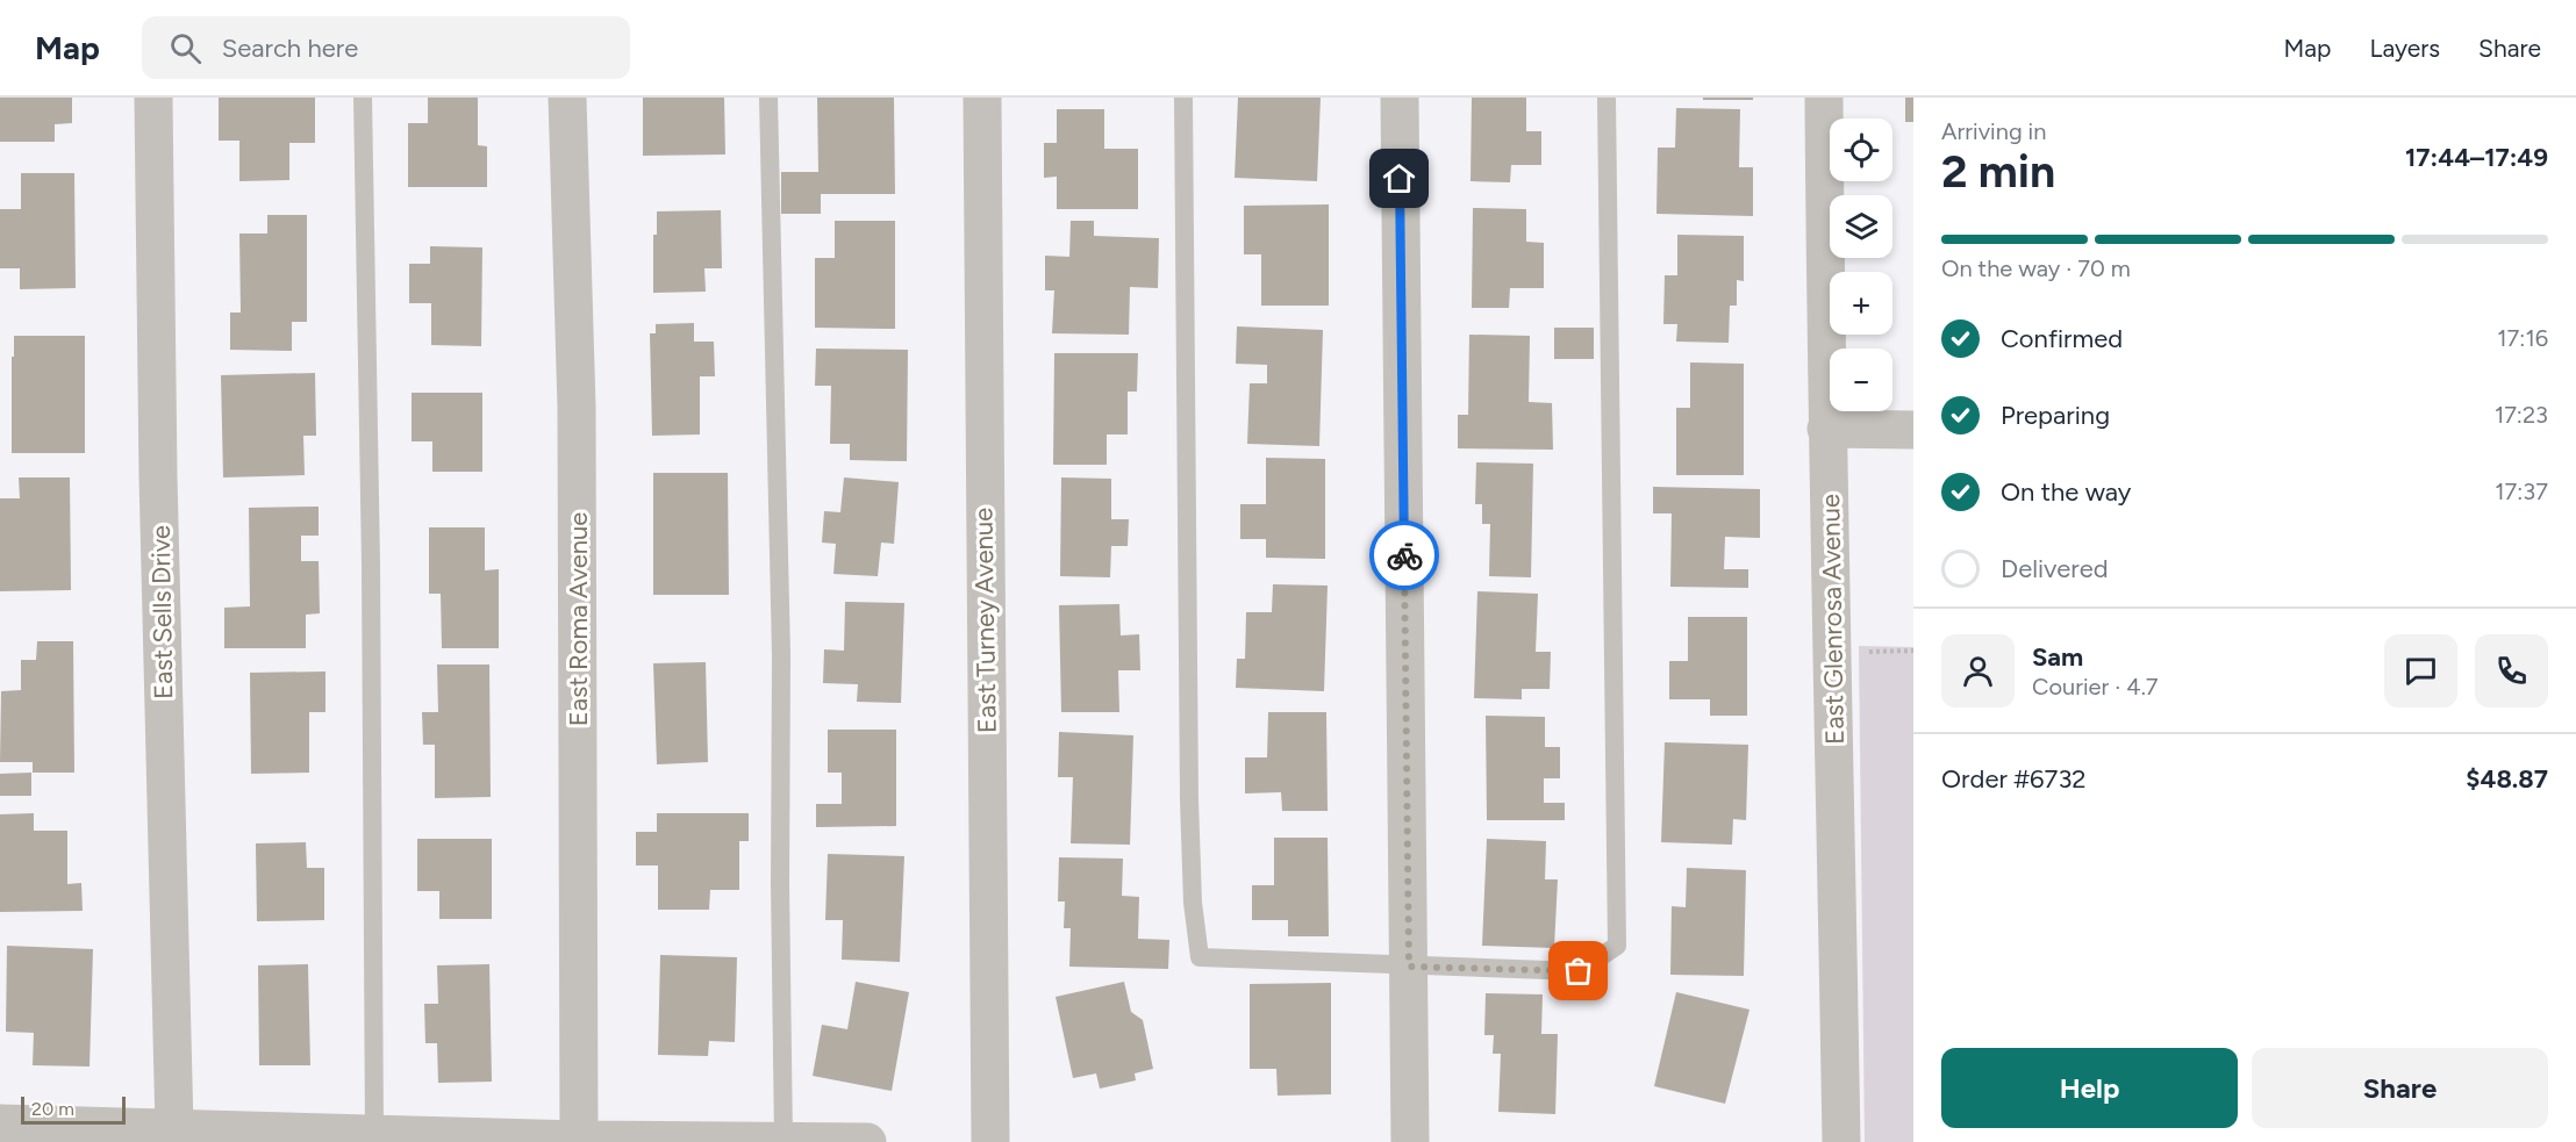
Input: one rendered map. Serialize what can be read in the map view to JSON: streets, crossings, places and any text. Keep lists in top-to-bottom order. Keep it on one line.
{"streets":{"street":["East Sells Drive","East Roma Avenue","East Glenrosa Avenue","East Turney Avenue"]},"scale_bar":"20 m","page":{"header":"Map","search":"Search here","nav":["Map","Layers","Share"],"heading":["2 min","Arriving in","17:44–17:49"],"panel":["Sam","Courier · 4.7","Order #6732","$48.87"],"map_buttons":["+","−"],"bar":"On the way · 70 m","list":[["Confirmed","17:16"],["Preparing","17:23"],["On the way","17:37"],"Delivered"],"buttons":["Help","Share"],"scale":"20 m"}}
